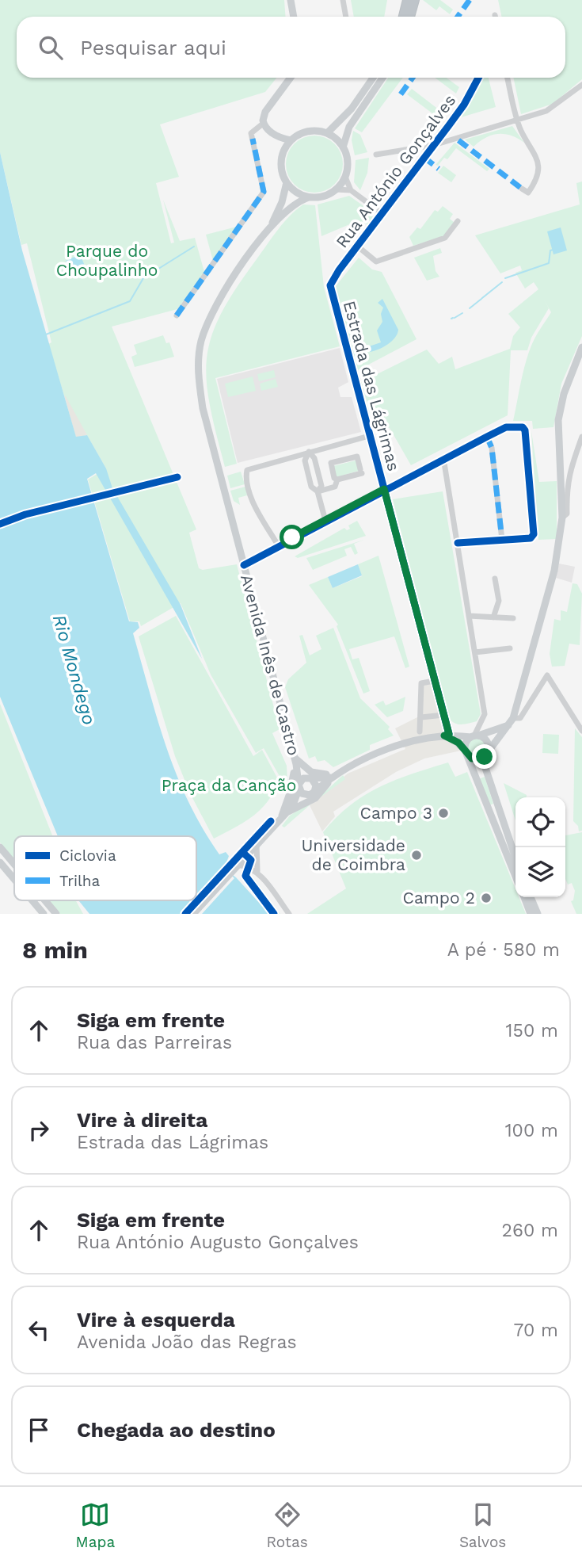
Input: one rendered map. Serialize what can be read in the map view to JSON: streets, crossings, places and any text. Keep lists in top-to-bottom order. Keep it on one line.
{"streets":{"main road":["Avenida Inês de Castro"],"street":["Rua António Gonçalves","Estrada das Lágrimas"]},"crossings":[["Rua António Gonçalves","Estrada das Lágrimas"]],"water":["Rio Mondego"],"parks":["Parque do Choupalinho","Praça da Canção"],"places":["Campo 3","Universidade de Coimbra","Campo 2"],"legend":["Ciclovia","Trilha"],"page":{"search":"Pesquisar aqui","heading":["8 min","A pé · 580 m"],"list":[["Siga em frente","Rua das Parreiras","150 m"],["Vire à direita","Estrada das Lágrimas","100 m"],["Siga em frente","Rua António Augusto Gonçalves","260 m"],["Vire à esquerda","Avenida João das Regras","70 m"],"Chegada ao destino"],"nav":["Mapa","Rotas","Salvos"]}}
